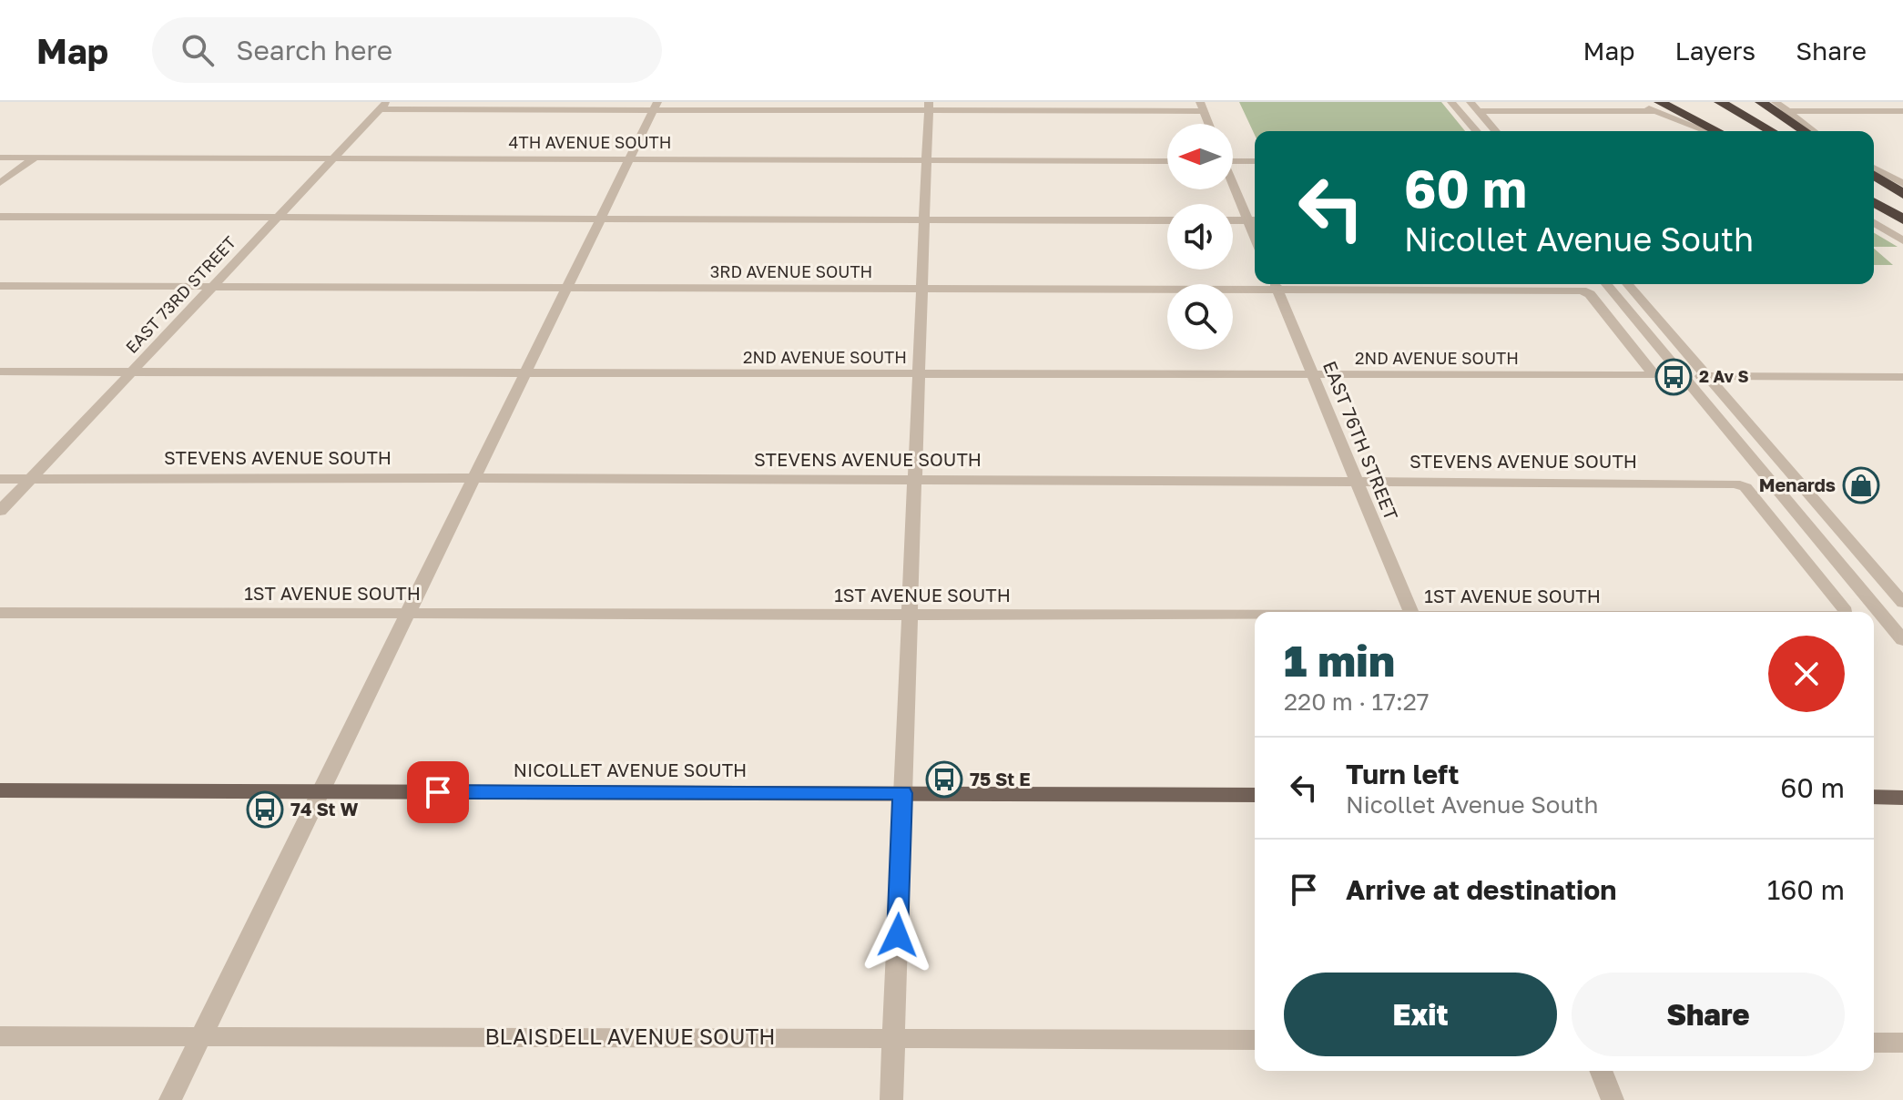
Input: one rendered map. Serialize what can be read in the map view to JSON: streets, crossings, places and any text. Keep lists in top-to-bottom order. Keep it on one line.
{"streets":{"main road":["NICOLLET AVENUE SOUTH"],"street":["4TH AVENUE SOUTH","3RD AVENUE SOUTH","EAST 73RD STREET","2ND AVENUE SOUTH","EAST 76TH STREET","STEVENS AVENUE SOUTH","1ST AVENUE SOUTH","BLAISDELL AVENUE SOUTH"]},"crossings":[["4TH AVENUE SOUTH","EAST 73RD STREET"],["3RD AVENUE SOUTH","EAST 73RD STREET"],["3RD AVENUE SOUTH","2ND AVENUE SOUTH"],["3RD AVENUE SOUTH","EAST 76TH STREET"],["EAST 73RD STREET","2ND AVENUE SOUTH"],["EAST 73RD STREET","STEVENS AVENUE SOUTH"],["2ND AVENUE SOUTH","EAST 76TH STREET"],["EAST 76TH STREET","STEVENS AVENUE SOUTH"]],"places":{"bus stop":["2 Av S","75 St E","74 St W"],"shop":["Menards"]},"north":"left","page":{"header":"Map","search":"Search here","nav":["Map","Layers","Share"],"turn":["60 m","Nicollet Avenue South"],"heading":["1 min","220 m · 17:27"],"list":[{"name":"Turn left","note":"Nicollet Avenue South","value":"60 m"},{"name":"Arrive at destination","value":"160 m"}],"buttons":["Exit","Share"]}}
